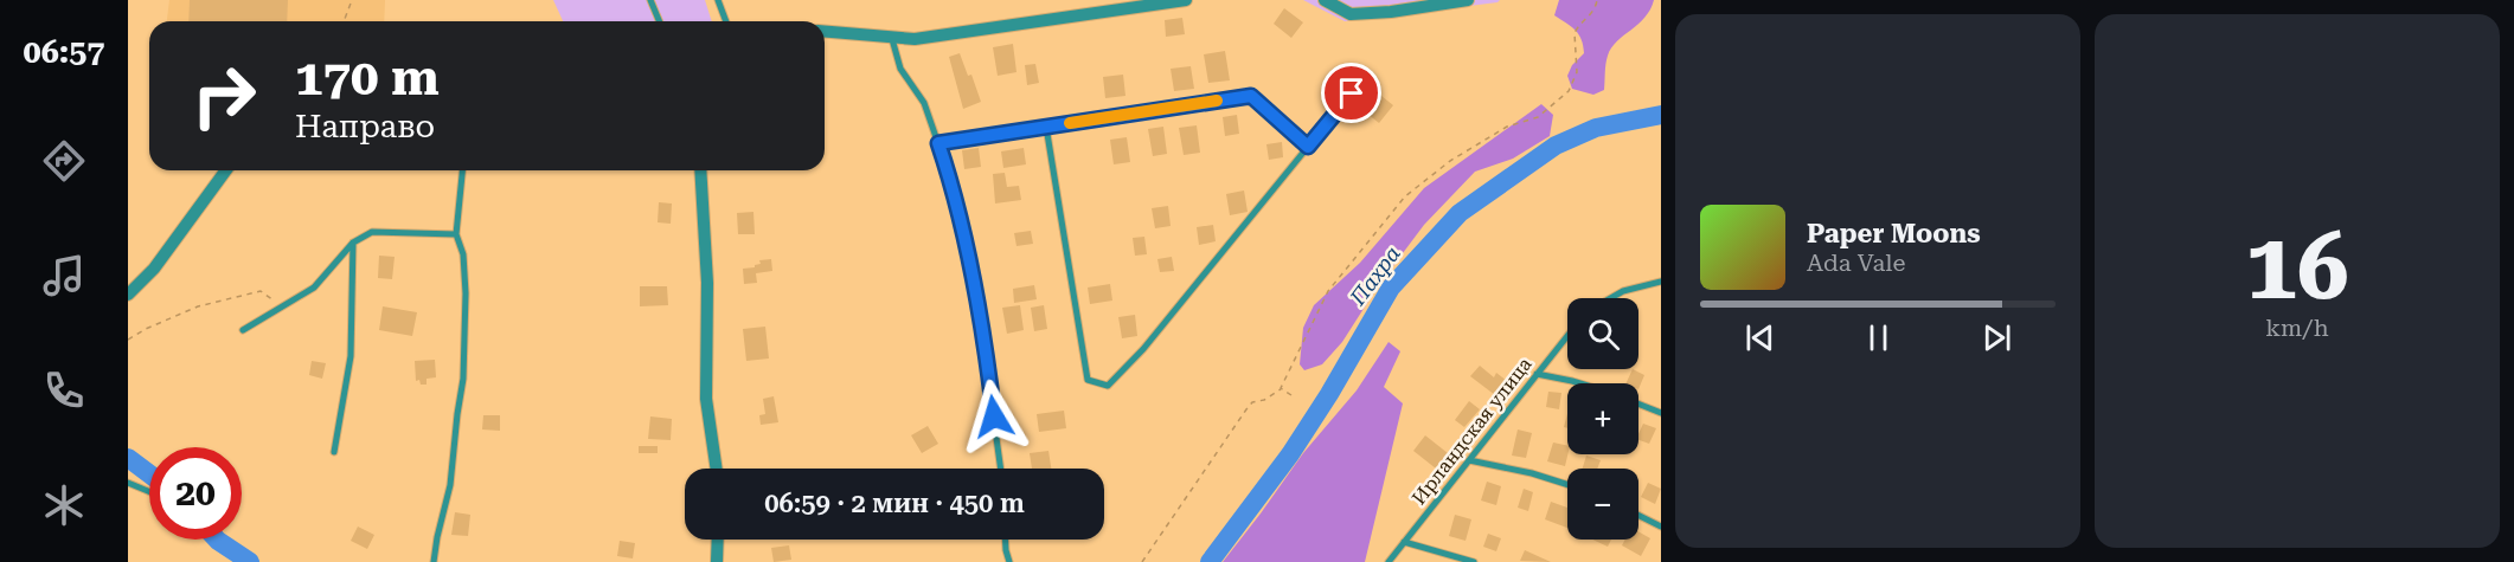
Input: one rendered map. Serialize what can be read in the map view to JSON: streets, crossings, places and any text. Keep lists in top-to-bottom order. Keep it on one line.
{"streets":{"lane":["Ирландская улица"]},"water":["Пахра"],"page":{"tabs":"06:57","tile":["16","km/h"],"turn":["170 m","Направо"],"song":["Paper Moons","Ada Vale"],"map_buttons":["+","−"],"limit":"20","trip":"06:59 · 2 мин · 450 m"}}
